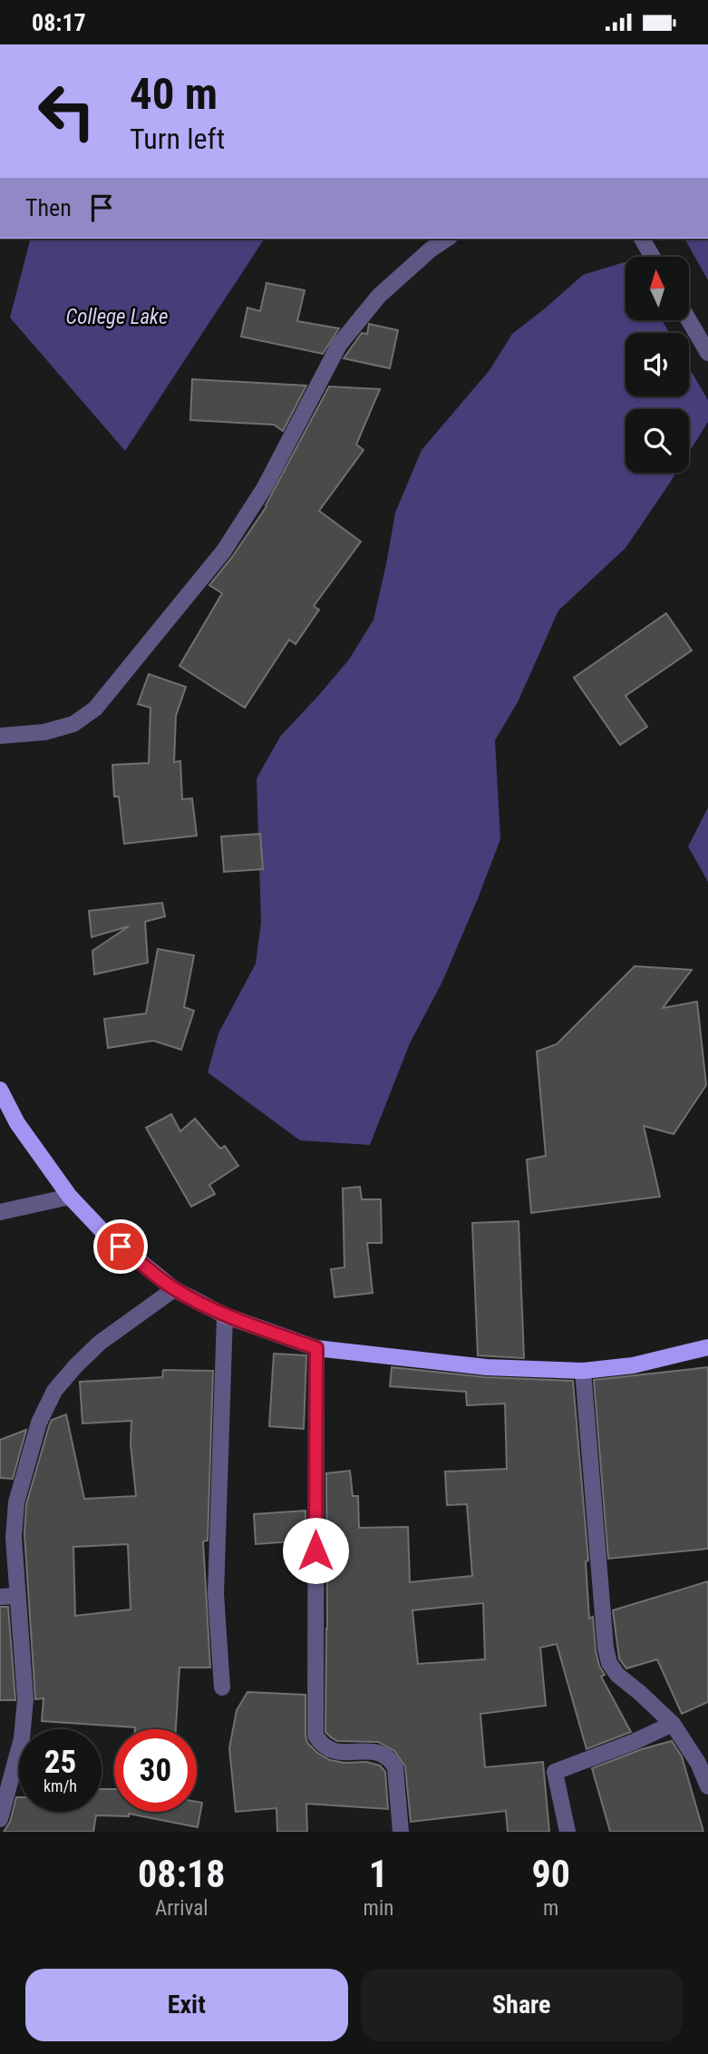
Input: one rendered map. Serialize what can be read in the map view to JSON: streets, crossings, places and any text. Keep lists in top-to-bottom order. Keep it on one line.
{"water":["College Lake"],"north":"top","page":{"status":"08:17","turn":["40 m","Turn left"],"then":"Then","speed":"25 km/h","limit":"30","eta":["08:18","Arrival","1","min","90","m"],"buttons":["Exit","Share"]}}
